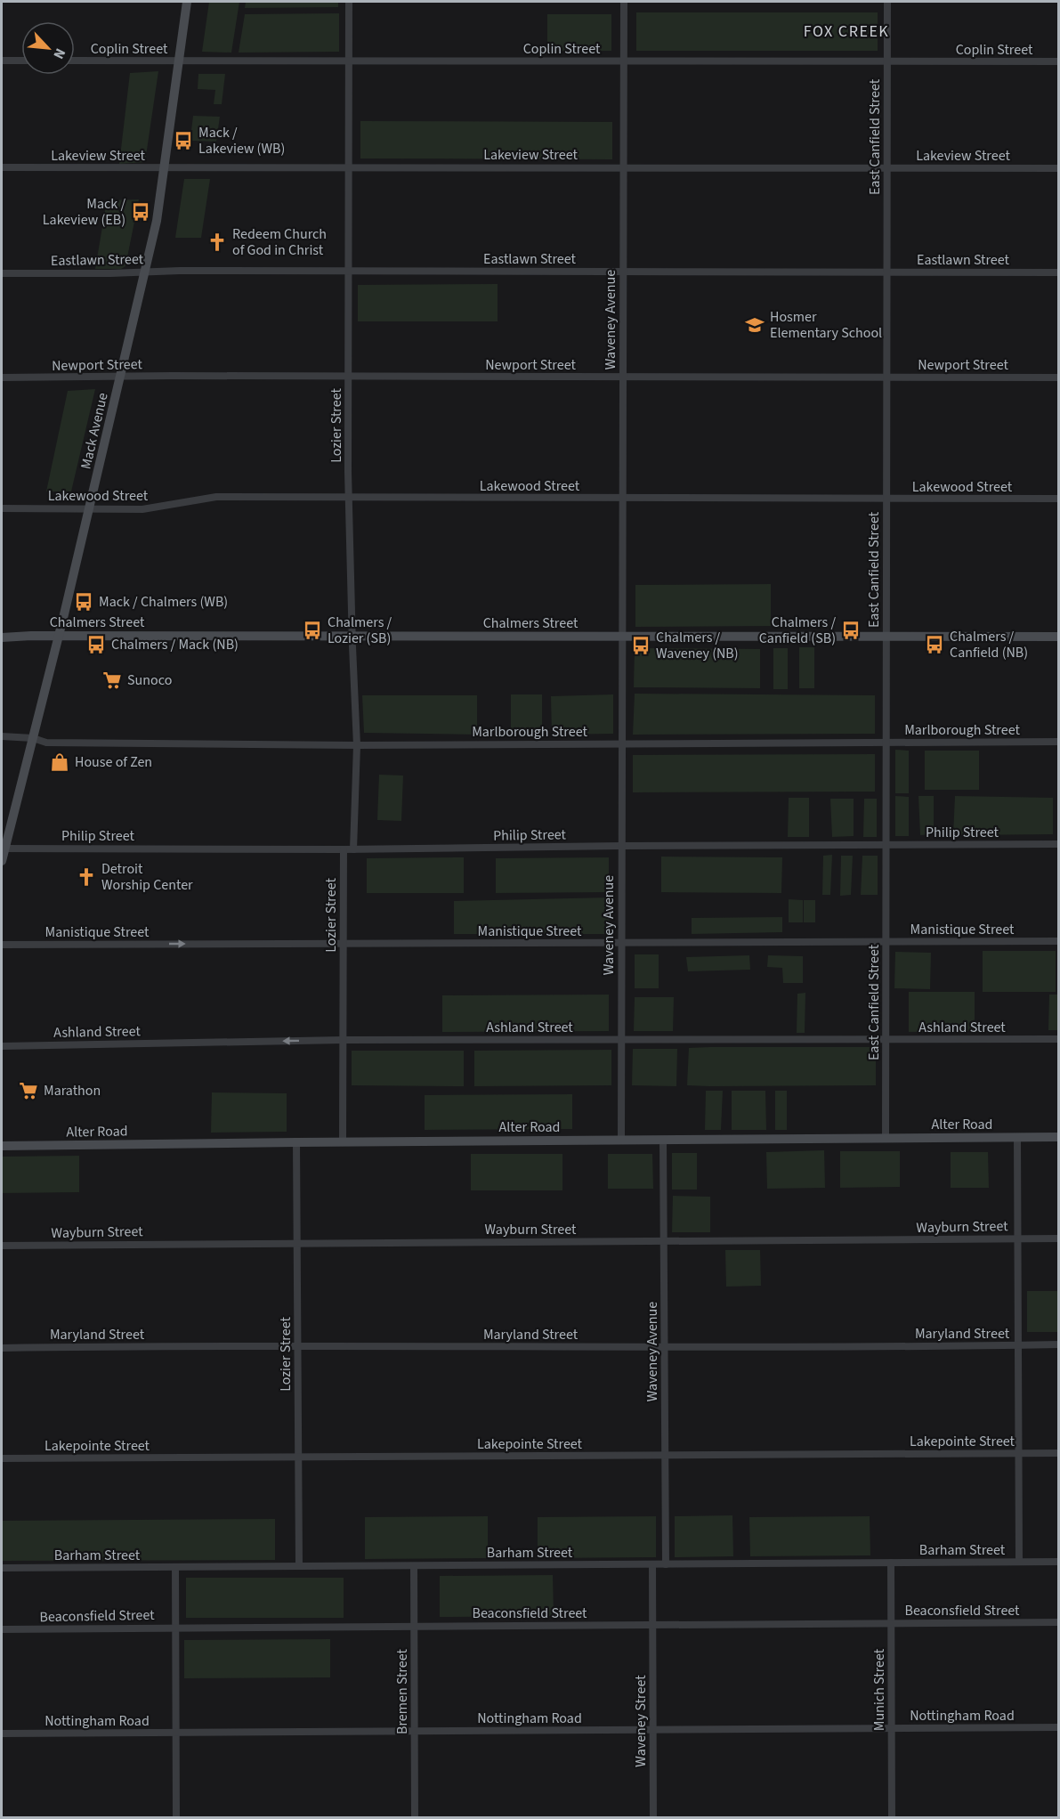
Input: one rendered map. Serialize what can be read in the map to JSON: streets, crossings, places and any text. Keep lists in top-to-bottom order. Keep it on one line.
{"streets":{"street":["Coplin Street","East Canfield Street","Lakeview Street","Eastlawn Street","Waveney Avenue","Newport Street","Lozier Street","Mack Avenue","Lakewood Street","Chalmers Street","Marlborough Street","Philip Street","Manistique Street","Ashland Street","Alter Road","Wayburn Street","Maryland Street","Lakepointe Street","Barham Street","Beaconsfield Street","Munich Street","Bremen Street","Nottingham Road","Waveney Street"]},"crossings":[["Coplin Street","East Canfield Street"],["Coplin Street","Waveney Avenue"],["Coplin Street","Lozier Street"],["Coplin Street","Mack Avenue"],["East Canfield Street","Lakeview Street"],["East Canfield Street","Eastlawn Street"],["East Canfield Street","Newport Street"],["East Canfield Street","Lakewood Street"],["East Canfield Street","Chalmers Street"],["East Canfield Street","Marlborough Street"],["East Canfield Street","Philip Street"],["East Canfield Street","Manistique Street"],["East Canfield Street","Ashland Street"],["East Canfield Street","Alter Road"],["Lakeview Street","Waveney Avenue"],["Lakeview Street","Lozier Street"],["Lakeview Street","Mack Avenue"],["Eastlawn Street","Waveney Avenue"],["Eastlawn Street","Lozier Street"],["Eastlawn Street","Mack Avenue"],["Waveney Avenue","Newport Street"],["Waveney Avenue","Lakewood Street"],["Waveney Avenue","Chalmers Street"],["Waveney Avenue","Marlborough Street"],["Waveney Avenue","Philip Street"],["Waveney Avenue","Manistique Street"],["Waveney Avenue","Ashland Street"],["Waveney Avenue","Alter Road"],["Waveney Avenue","Wayburn Street"],["Waveney Avenue","Maryland Street"],["Waveney Avenue","Lakepointe Street"],["Waveney Avenue","Barham Street"],["Newport Street","Lozier Street"],["Newport Street","Mack Avenue"],["Lozier Street","Lakewood Street"],["Lozier Street","Chalmers Street"],["Lozier Street","Marlborough Street"],["Lozier Street","Philip Street"],["Lozier Street","Manistique Street"],["Lozier Street","Ashland Street"],["Lozier Street","Alter Road"],["Lozier Street","Wayburn Street"],["Lozier Street","Maryland Street"],["Lozier Street","Lakepointe Street"],["Lozier Street","Barham Street"],["Mack Avenue","Lakewood Street"],["Mack Avenue","Chalmers Street"],["Mack Avenue","Marlborough Street"],["Mack Avenue","Philip Street"],["Barham Street","Munich Street"],["Barham Street","Bremen Street"],["Beaconsfield Street","Munich Street"],["Beaconsfield Street","Bremen Street"],["Beaconsfield Street","Waveney Street"],["Munich Street","Nottingham Road"],["Bremen Street","Nottingham Road"],["Nottingham Road","Waveney Street"]],"districts":["FOX CREEK"],"places":{"bus stop":["Mack / Lakeview (WB)","Mack / Lakeview (EB)","Mack / Chalmers (WB)","Chalmers / Lozier (SB)","Chalmers / Canfield (SB)","Chalmers / Mack (NB)","Chalmers / Canfield (NB)","Chalmers / Waveney (NB)"],"church":["Redeem Church of God in Christ","Detroit Worship Center"],"school or university":["Hosmer Elementary School"],"supermarket":["Sunoco","Marathon"],"shop":["House of Zen"]},"north":"bottom right"}
